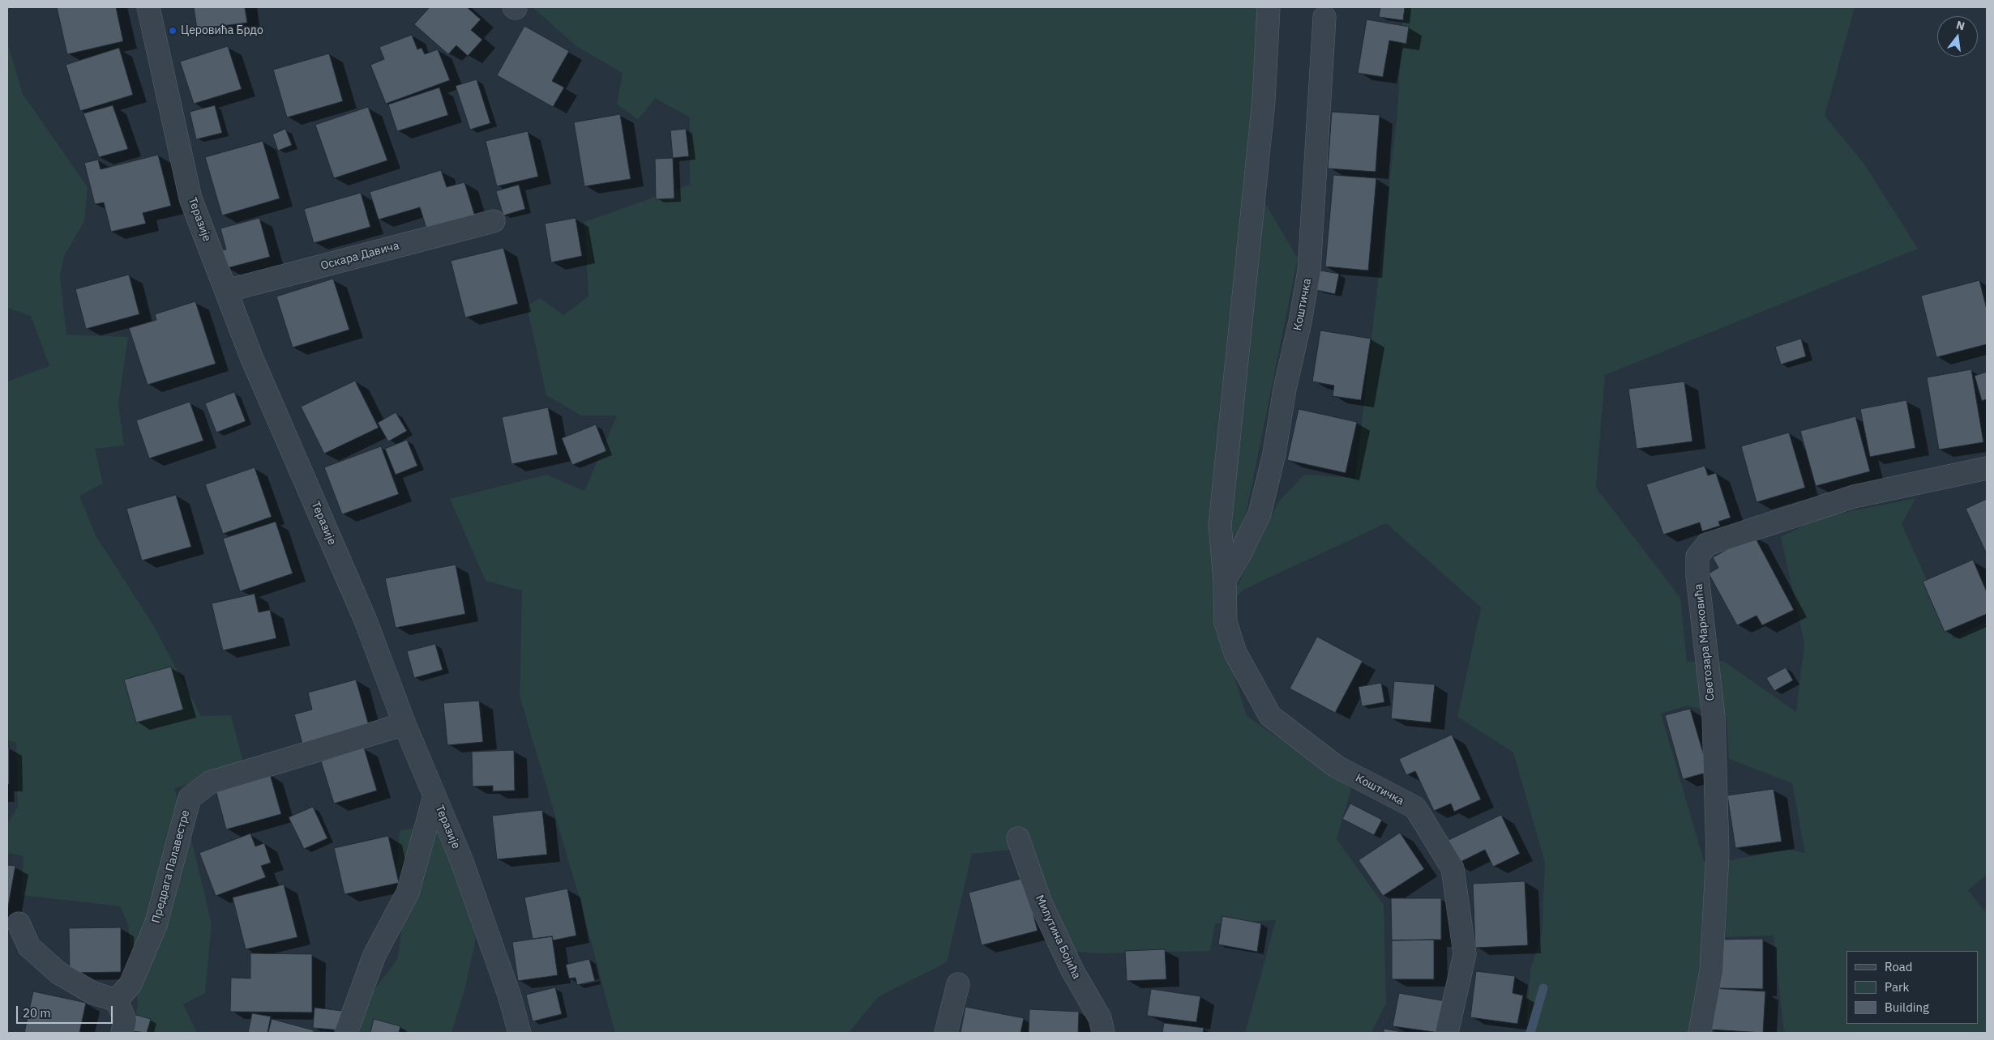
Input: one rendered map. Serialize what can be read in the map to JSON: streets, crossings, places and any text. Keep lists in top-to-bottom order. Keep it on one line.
{"streets":{"street":["Теразије","Оскара Давича","Коштичка","Светозара Марковића","Предрага Палавестре","Милутина Бојића"]},"crossings":[["Теразије","Оскара Давича"],["Теразије","Предрага Палавестре"]],"places":["Церовића Брдо"],"legend":["Road","Park","Building"],"scale_bar":"20 m","north":"top"}
